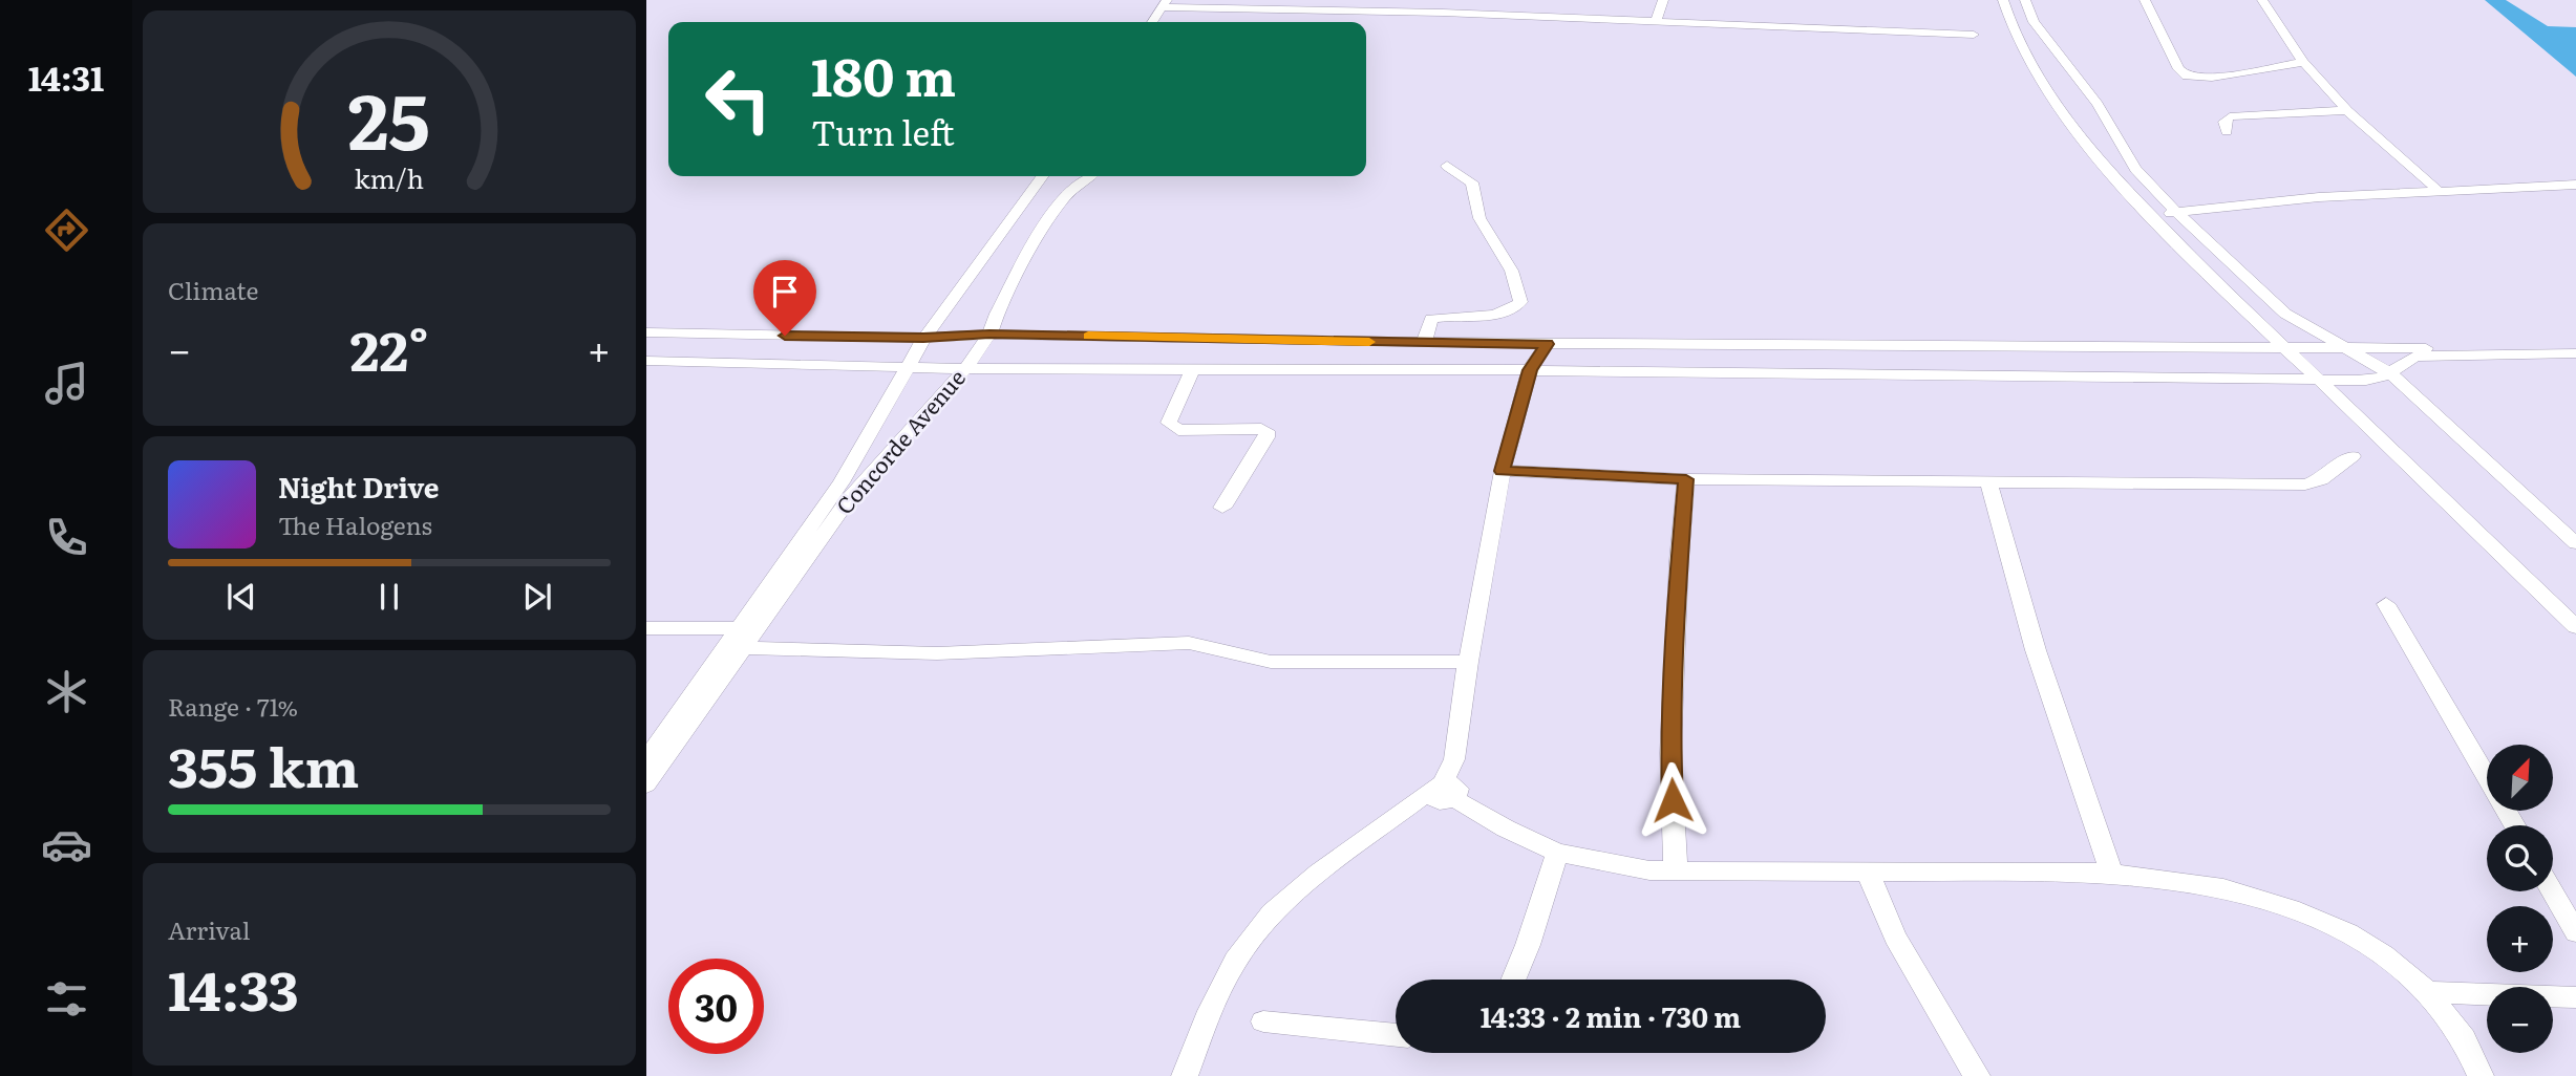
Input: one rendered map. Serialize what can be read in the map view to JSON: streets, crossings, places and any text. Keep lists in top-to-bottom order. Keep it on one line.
{"streets":{"street":["Concorde Avenue"]},"north":"top right","page":{"tabs":"14:31","turn":["180 m","Turn left"],"tile":["Climate",["Range · 71%","355 km"],["Arrival","14:33"]],"heat":["−","22°","+"],"song":["Night Drive","The Halogens"],"map_buttons":["+","−"],"limit":"30","trip":"14:33 · 2 min · 730 m","gauge":["25","km/h"]}}
